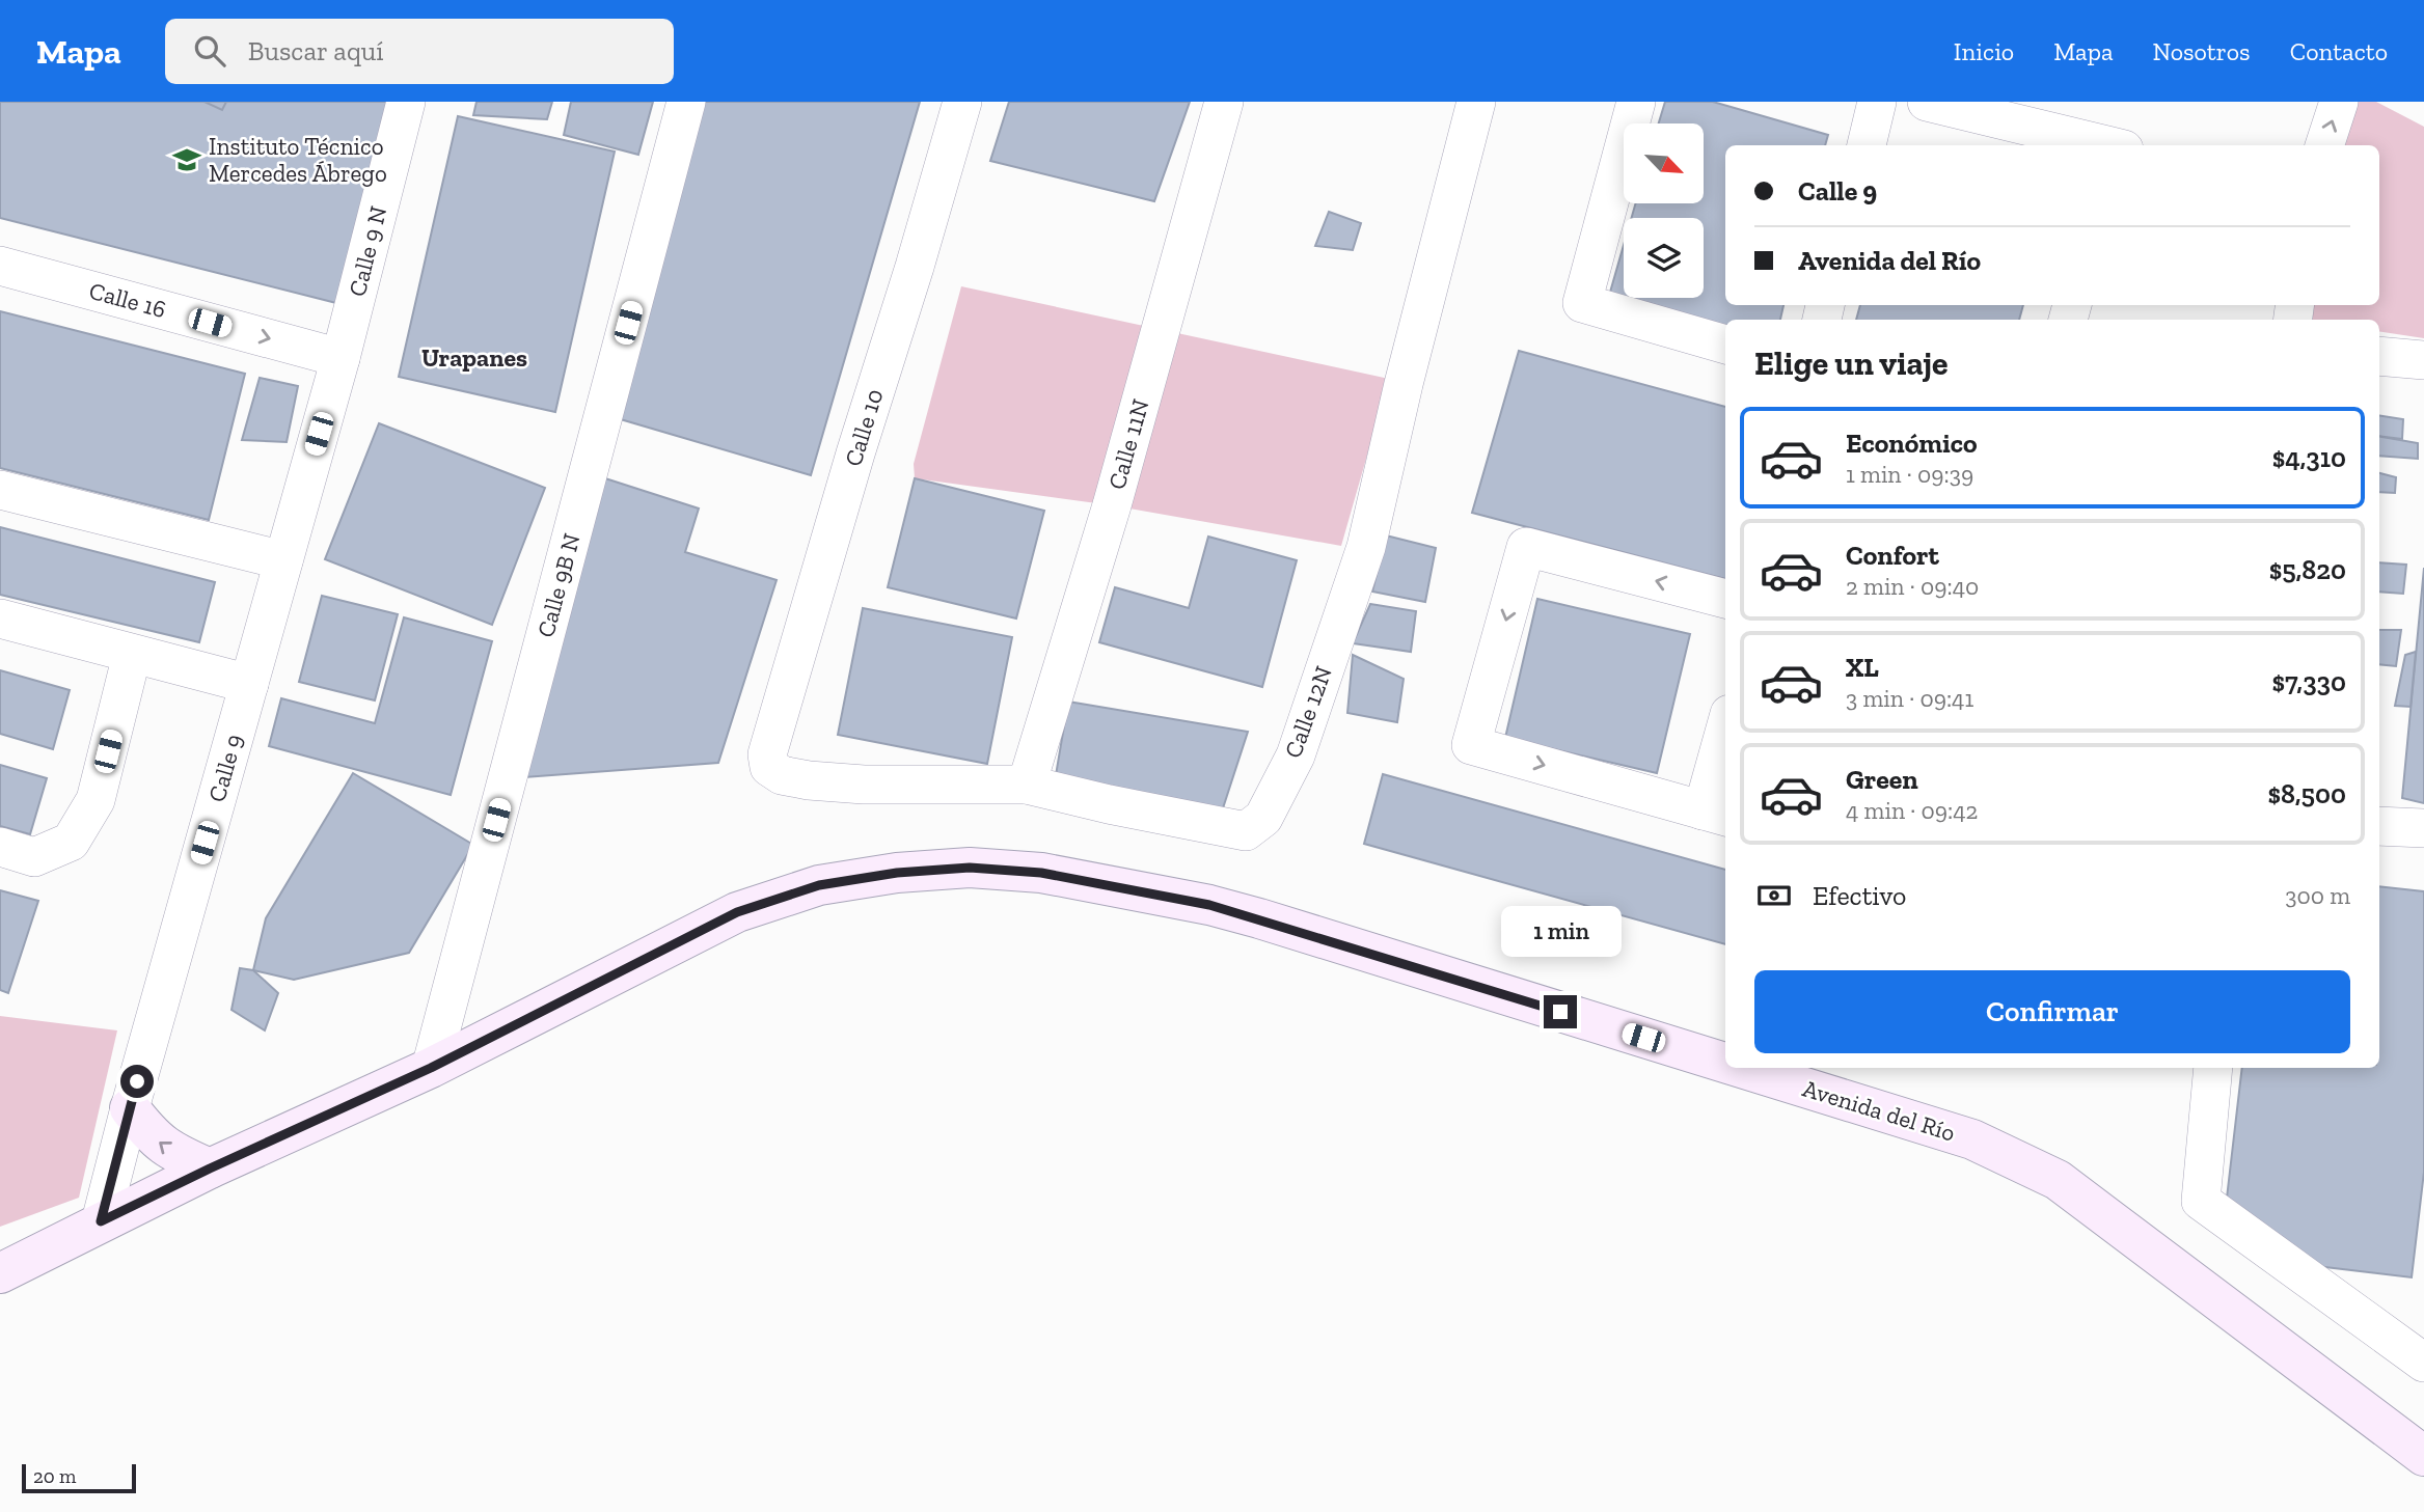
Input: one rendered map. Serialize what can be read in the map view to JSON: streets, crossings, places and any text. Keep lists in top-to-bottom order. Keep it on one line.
{"streets":{"main road":["Avenida del Río"],"street":["Calle 9 N","Calle 16","Calle 10","Calle 11N","Calle 9B N","Calle 12N","Calle 9"]},"crossings":[["Calle 9 N","Calle 16"],["Calle 9 N","Calle 9"],["Calle 16","Calle 9"],["Calle 10","Calle 12N"],["Calle 11N","Calle 12N"],["Calle 9B N","Avenida del Río"],["Calle 9","Avenida del Río"]],"districts":["Urapanes"],"places":{"school or university":["Instituto Técnico Mercedes Ábrego"]},"scale_bar":"20 m","north":"bottom right","page":{"header":"Mapa","search":"Buscar aquí","nav":["Inicio","Mapa","Nosotros","Contacto"],"banner":["Calle 9","Avenida del Río"],"heading":"Elige un viaje","list":[{"name":"Económico","note":"1 min · 09:39","value":"$4,310"},{"name":"Confort","note":"2 min · 09:40","value":"$5,820"},{"name":"XL","note":"3 min · 09:41","value":"$7,330"},{"name":"Green","note":"4 min · 09:42","value":"$8,500"}],"pay":["Efectivo","300 m"],"bubble":"1 min","buttons":"Confirmar","scale":"20 m"}}
